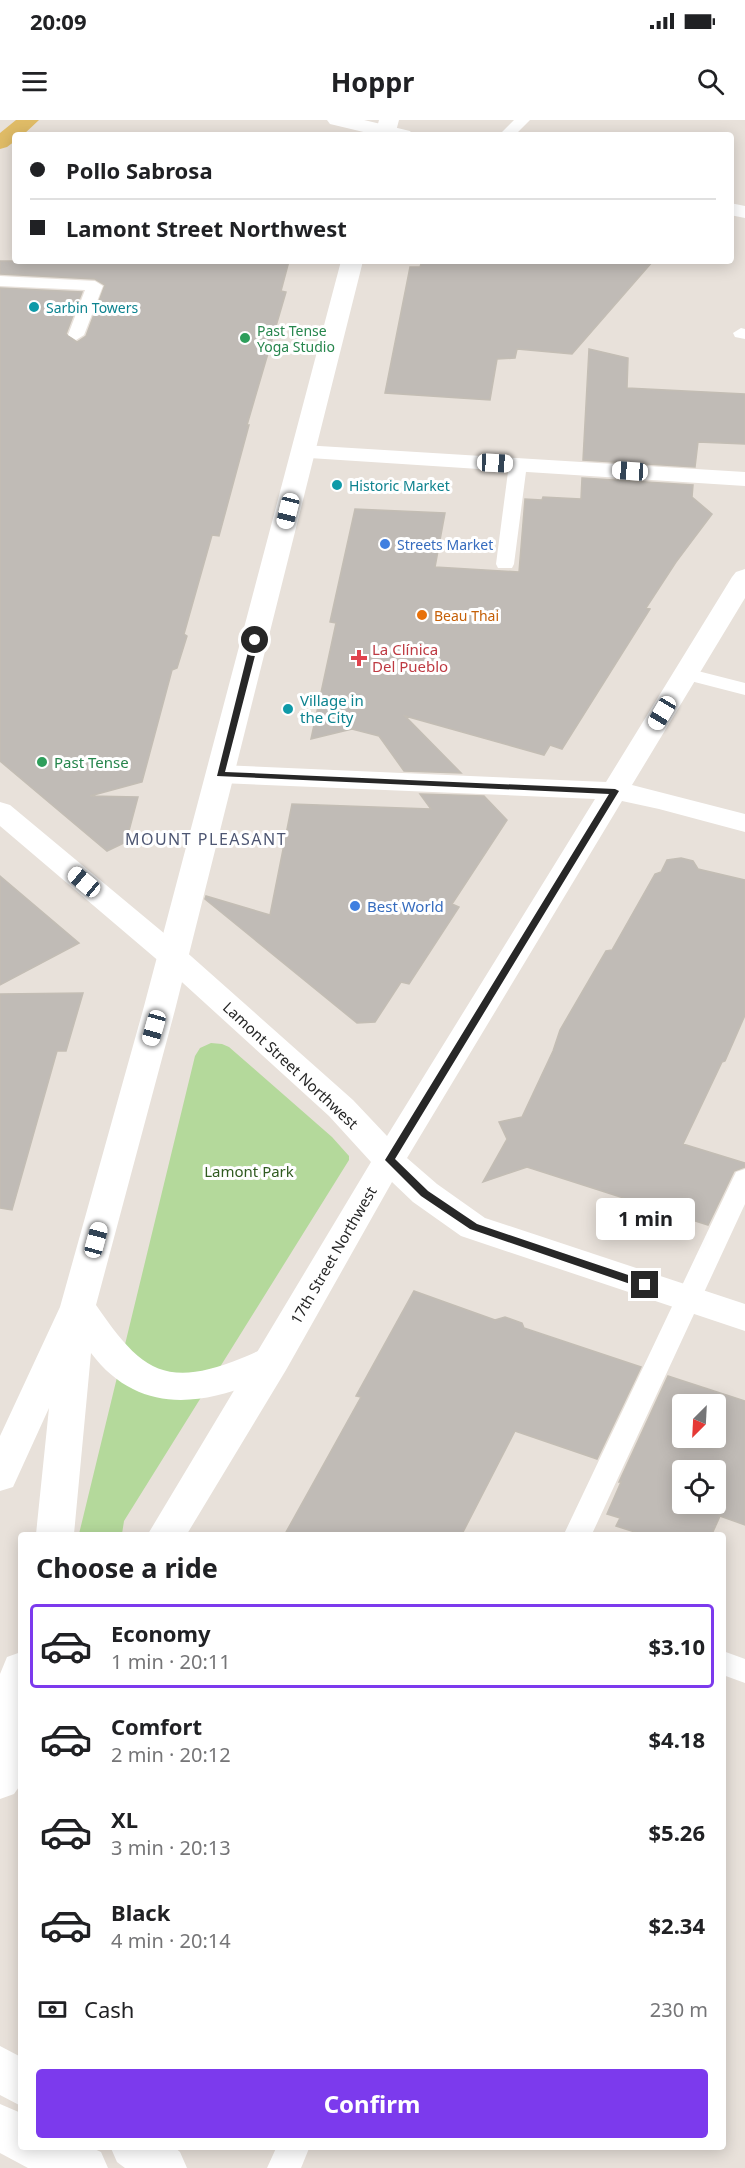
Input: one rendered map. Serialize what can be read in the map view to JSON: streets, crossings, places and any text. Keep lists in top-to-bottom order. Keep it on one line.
{"streets":{"street":["Lamont Street Northwest","17th Street Northwest"]},"crossings":[["Lamont Street Northwest","17th Street Northwest"]],"districts":["MOUNT PLEASANT"],"parks":["Lamont Park"],"places":{"other":["Sarbin Towers","Past Tense Yoga Studio","Historic Market","Streets Market","Beau Thai","Village in the City","Past Tense","Best World"],"health":["La Clínica Del Pueblo"]},"north":"bottom left","page":{"status":"20:09","header":"Hoppr","banner":["Pollo Sabrosa","Lamont Street Northwest"],"bubble":"1 min","heading":"Choose a ride","list":[{"name":"Economy","note":"1 min · 20:11","value":"$3.10"},{"name":"Comfort","note":"2 min · 20:12","value":"$4.18"},{"name":"XL","note":"3 min · 20:13","value":"$5.26"},{"name":"Black","note":"4 min · 20:14","value":"$2.34"}],"pay":["Cash","230 m"],"buttons":"Confirm"}}
